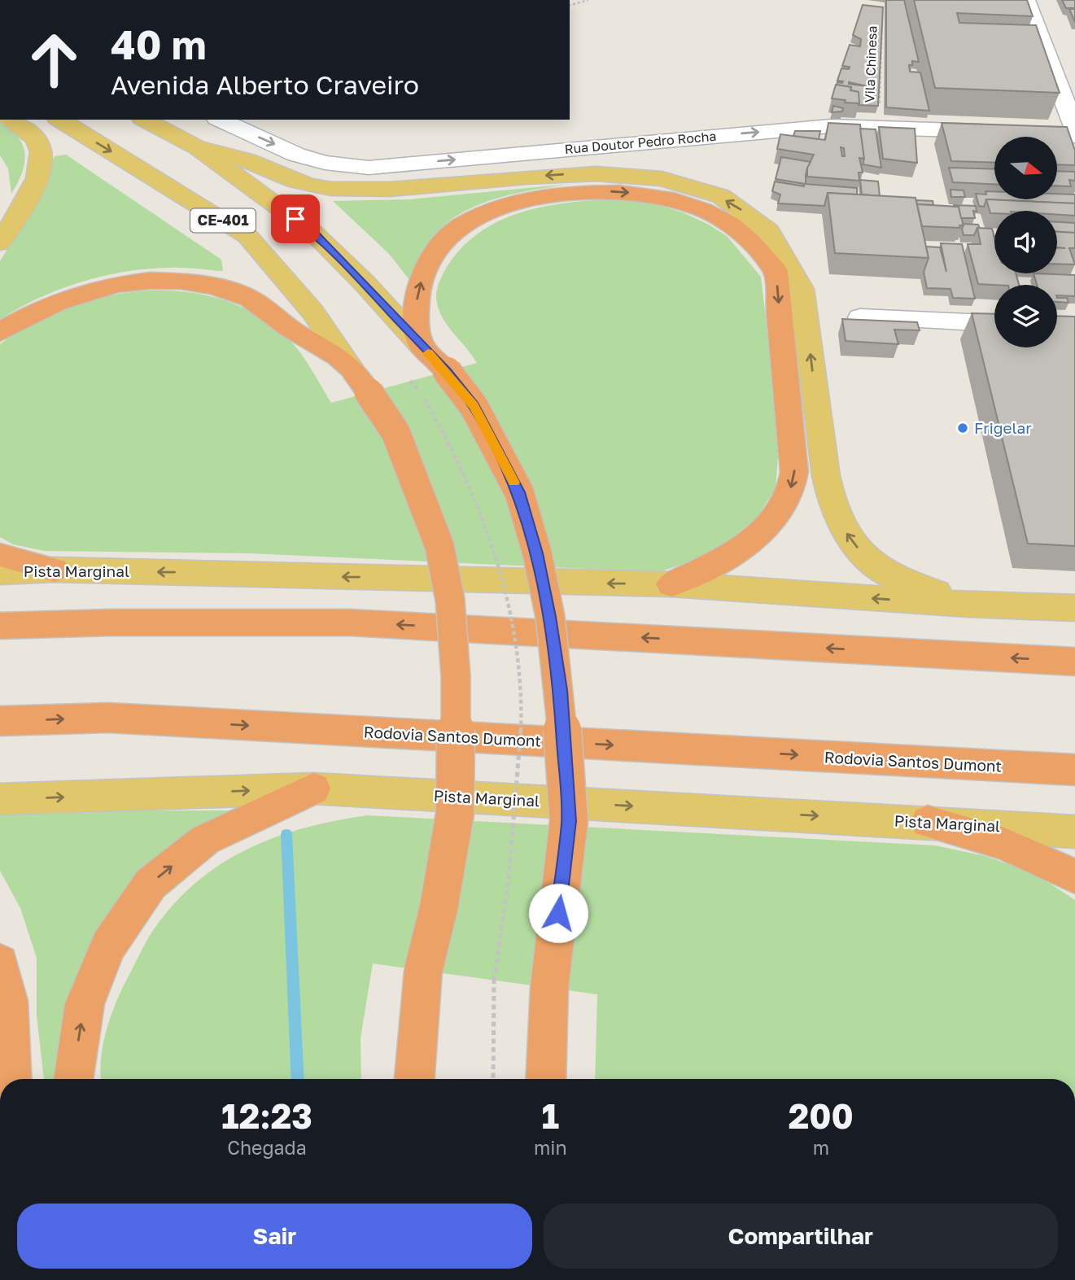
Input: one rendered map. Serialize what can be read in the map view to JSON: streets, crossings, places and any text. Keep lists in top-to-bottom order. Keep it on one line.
{"streets":{"highway":["CE-401","Rodovia Santos Dumont"],"main road":["Pista Marginal"],"street":["Rua Doutor Pedro Rocha"],"path":["Vila Chinesa"]},"crossings":[["Vila Chinesa","Rua Doutor Pedro Rocha"]],"one_way":["Rua Doutor Pedro Rocha"],"places":["Frigelar"],"north":"right","page":{"turn":["40 m","Avenida Alberto Craveiro"],"eta":["12:23","Chegada","1","min","200","m"],"buttons":["Sair","Compartilhar"]}}
